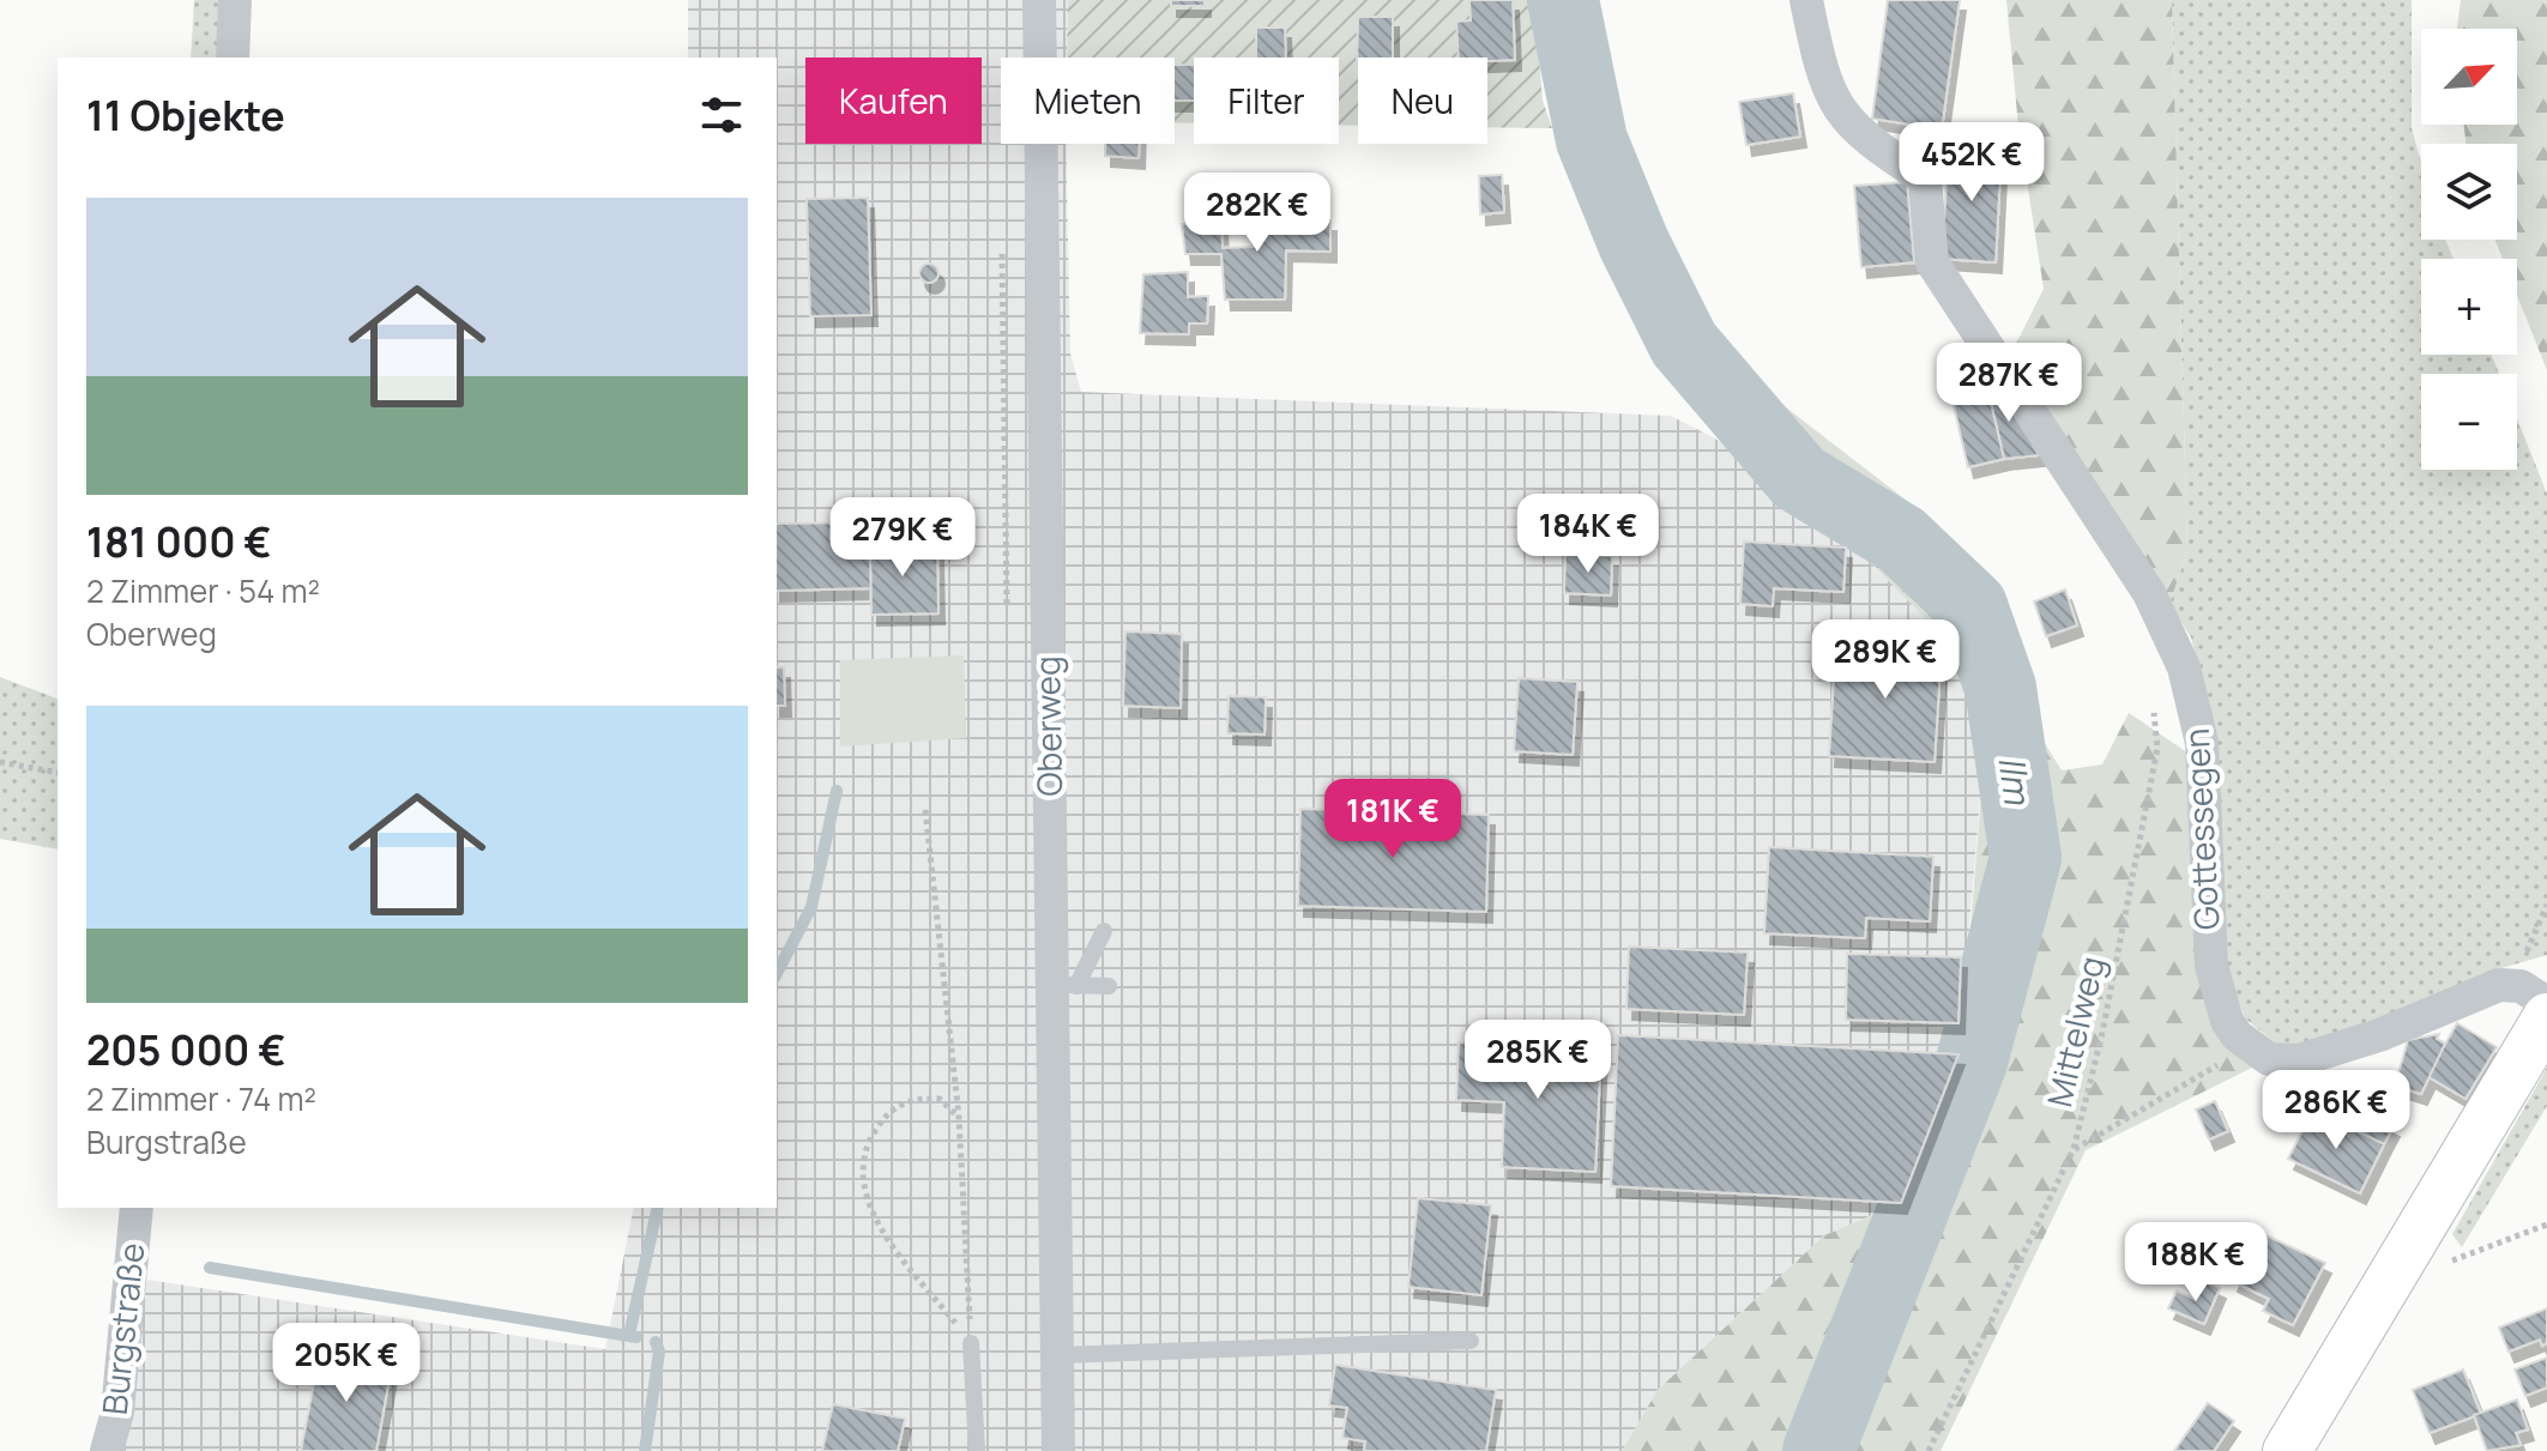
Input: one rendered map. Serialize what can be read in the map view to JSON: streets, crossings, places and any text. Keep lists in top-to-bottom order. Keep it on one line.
{"streets":{"street":["Oberweg","Gottessegen","Burgstraße"],"path":["Mittelweg"]},"water":["Ilm"],"north":"top right","page":{"map_buttons":["+","−"],"chip":["Kaufen","Mieten","Filter","Neu"],"heading":"11 Objekte","price":["452K €","282K €","287K €","184K €","279K €","289K €","181K €","285K €","286K €","188K €","205K €"],"list":[{"name":"181 000 €","note":"2 Zimmer · 54 m² · Oberweg"},{"name":"205 000 €","note":"2 Zimmer · 74 m² · Burgstraße"}]}}
